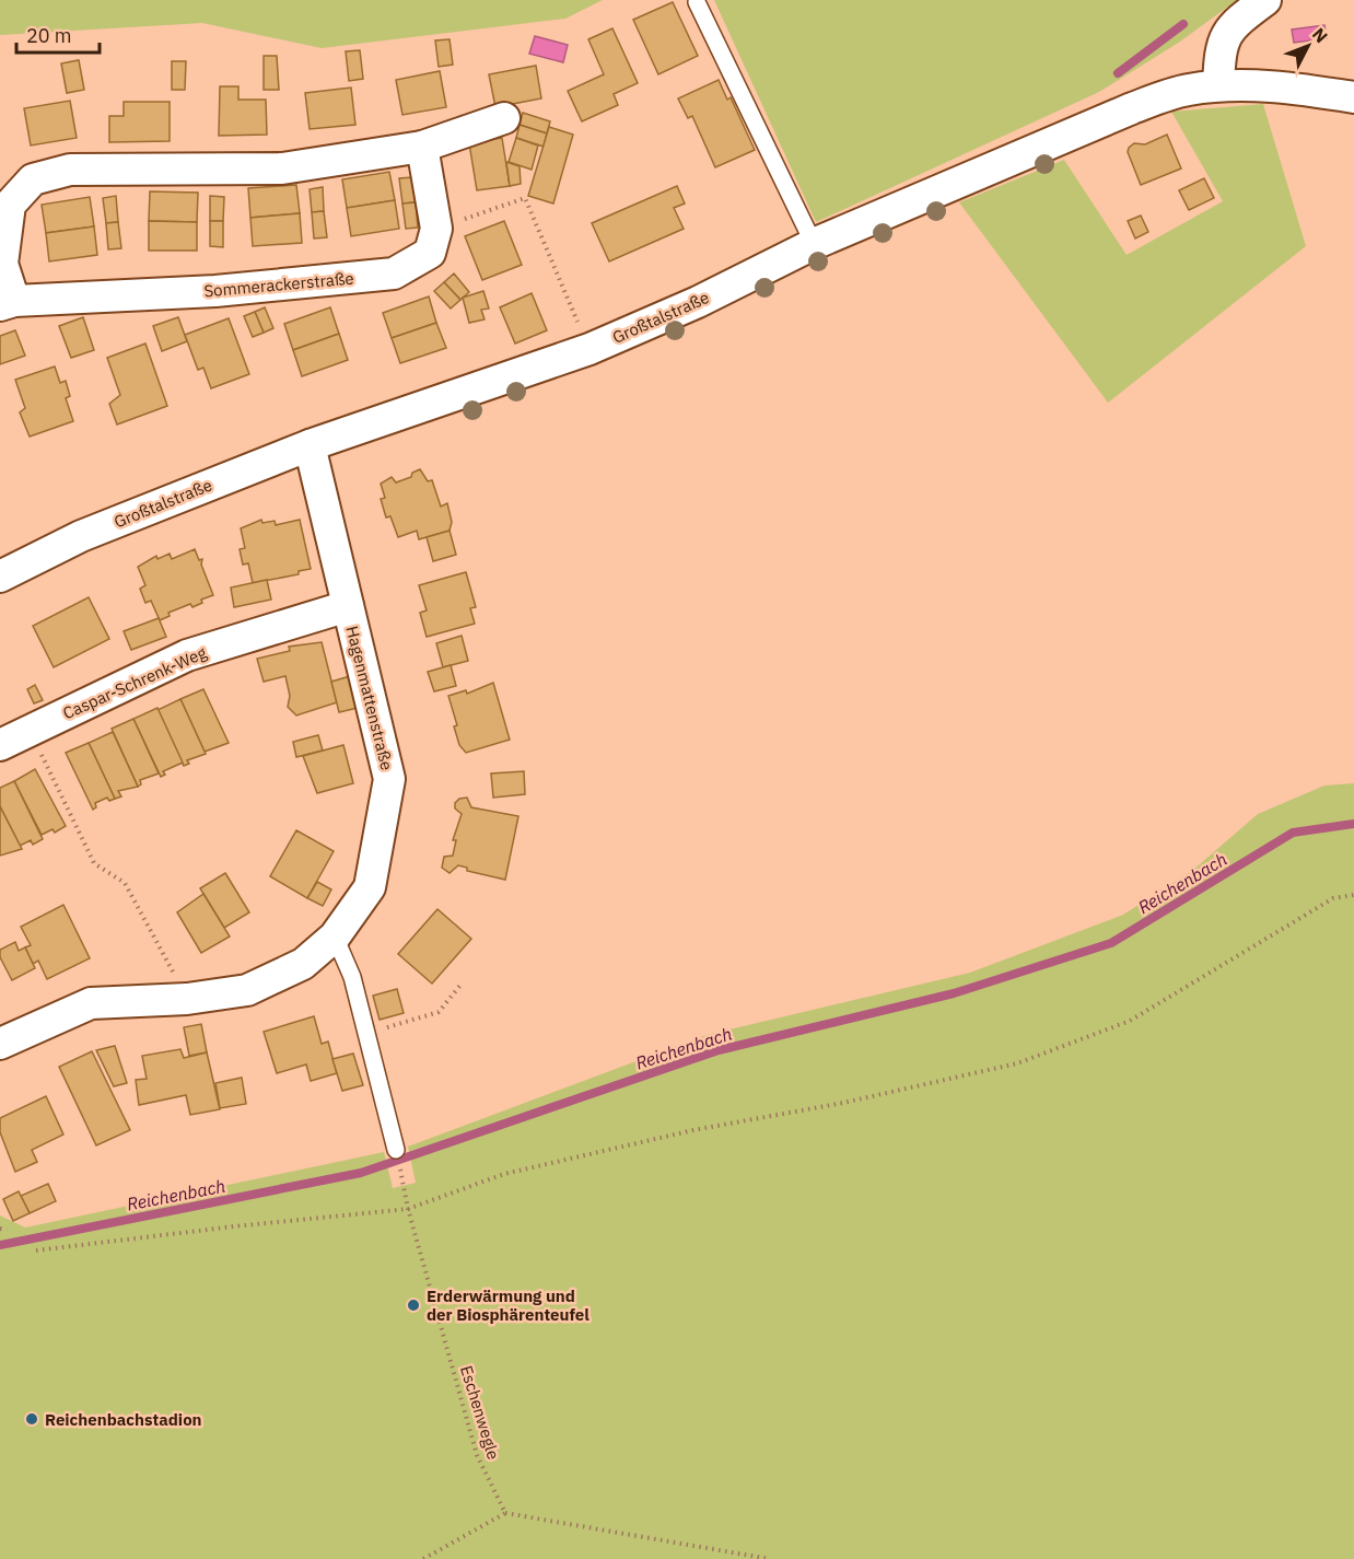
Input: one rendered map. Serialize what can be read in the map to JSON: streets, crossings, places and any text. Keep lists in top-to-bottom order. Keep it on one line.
{"streets":{"street":["Sommerackerstraße","Großtalstraße","Caspar-Schrenk-Weg","Hagenmattenstraße"],"path":["Eschenwegle"]},"crossings":[["Großtalstraße","Hagenmattenstraße"],["Caspar-Schrenk-Weg","Hagenmattenstraße"]],"water":["Reichenbach"],"places":["Erderwärmung und der Biosphärenteufel","Reichenbachstadion"],"scale_bar":"20 m","north":"top right"}
